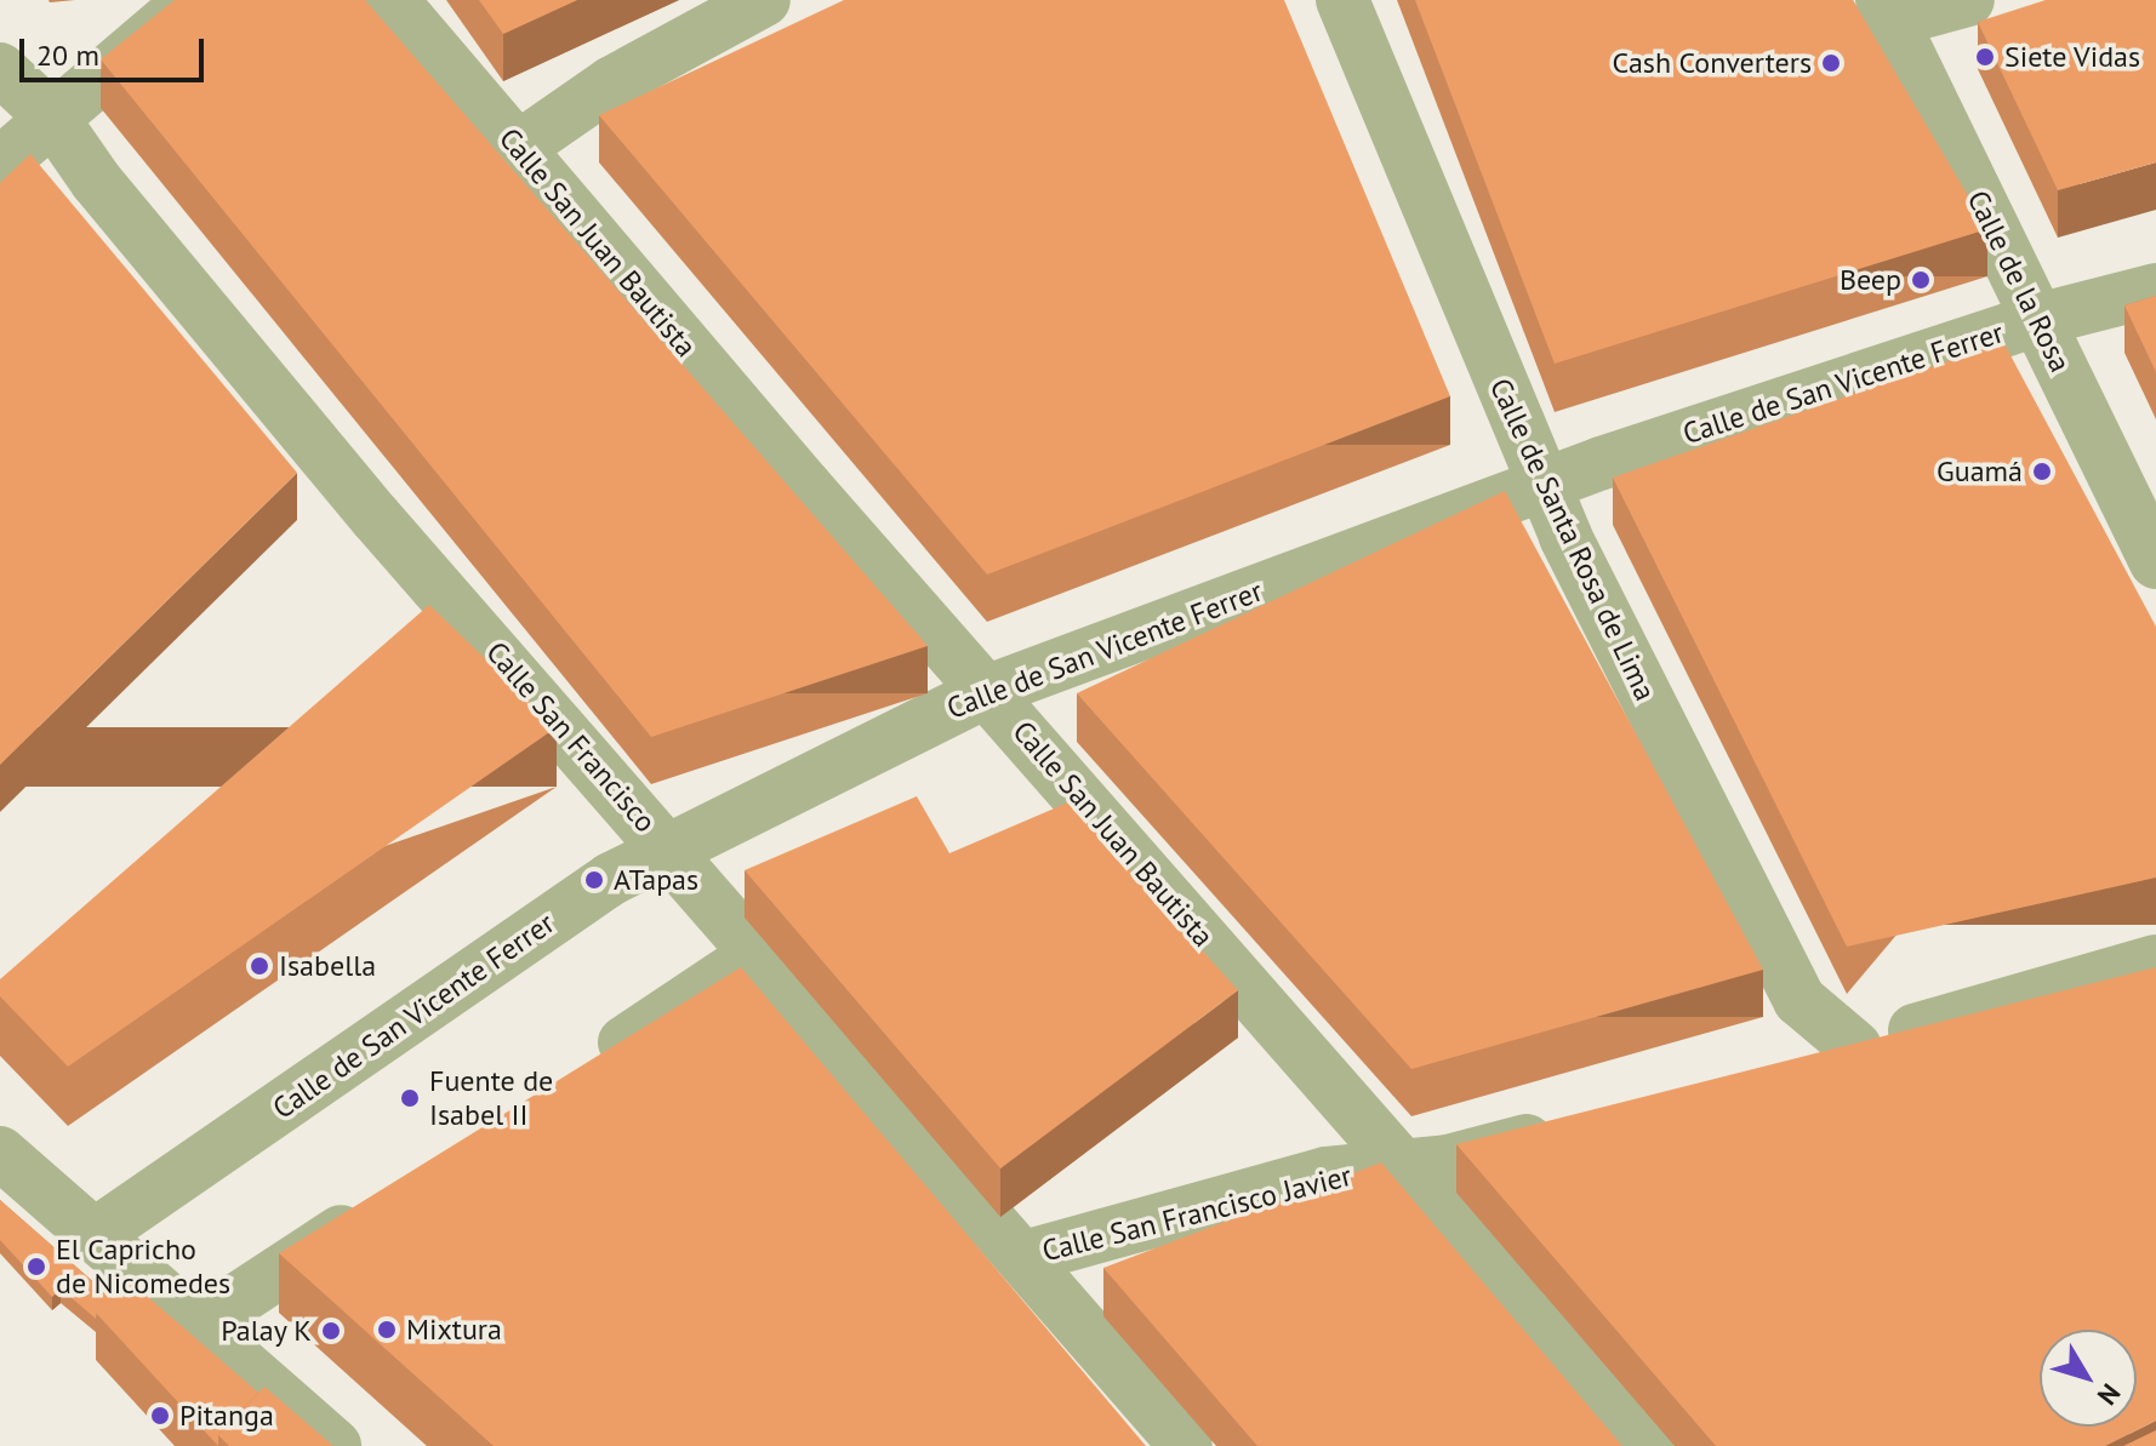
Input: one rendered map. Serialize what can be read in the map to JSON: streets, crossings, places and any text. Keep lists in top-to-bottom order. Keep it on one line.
{"streets":{"street":["Calle San Juan Bautista","Calle de la Rosa","Calle de San Vicente Ferrer","Calle de Santa Rosa de Lima","Calle San Francisco","Calle San Francisco Javier"]},"crossings":[["Calle San Juan Bautista","Calle de San Vicente Ferrer"],["Calle San Juan Bautista","Calle San Francisco Javier"],["Calle de la Rosa","Calle de San Vicente Ferrer"],["Calle de San Vicente Ferrer","Calle de Santa Rosa de Lima"],["Calle de San Vicente Ferrer","Calle San Francisco"],["Calle San Francisco","Calle San Francisco Javier"]],"places":["Siete Vidas","Cash Converters","Beep","Guamá","ATapas","Isabella","Fuente de Isabel II","El Capricho de Nicomedes","Mixtura","Palay K","Pitanga"],"scale_bar":"20 m","north":"bottom right"}
